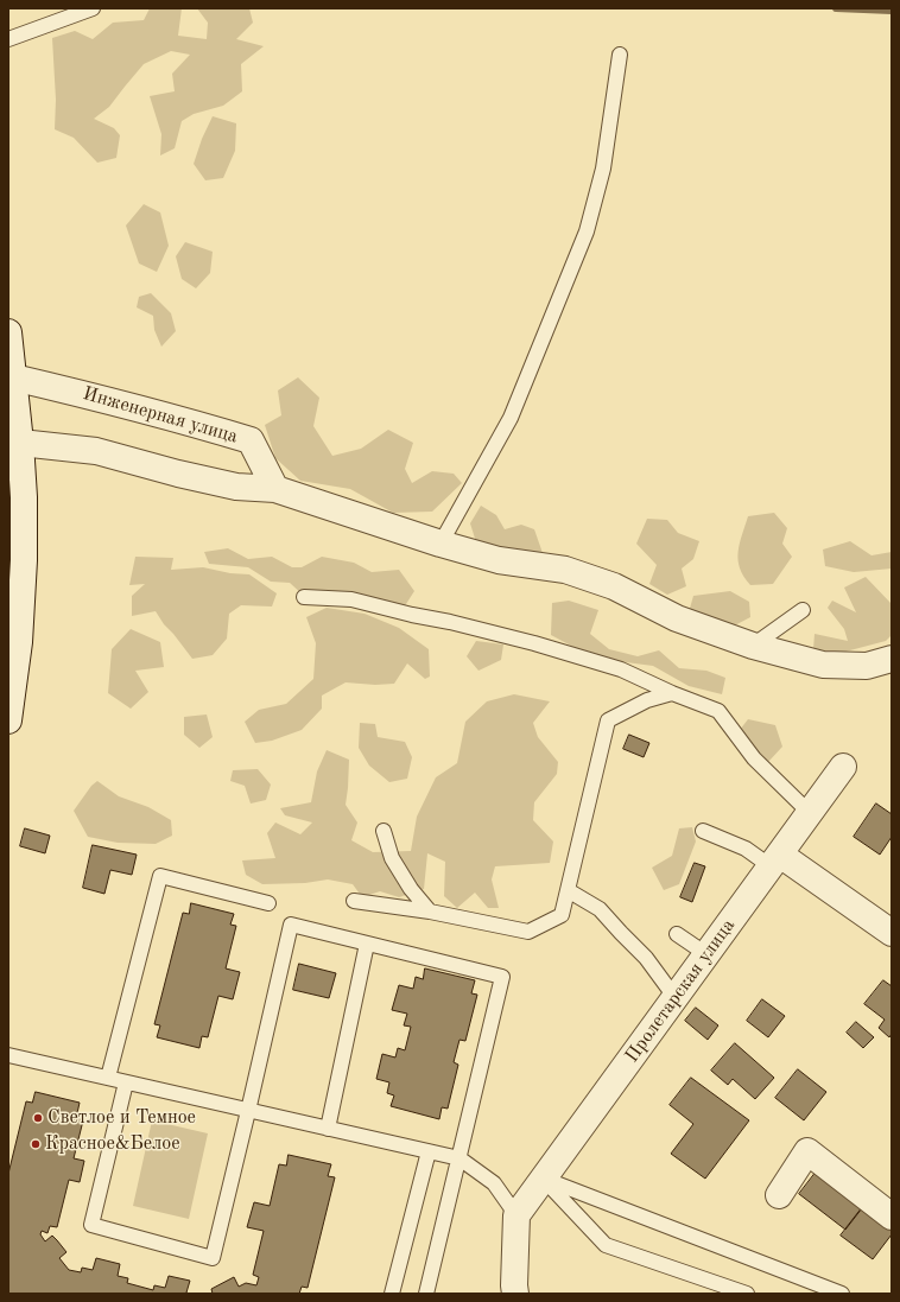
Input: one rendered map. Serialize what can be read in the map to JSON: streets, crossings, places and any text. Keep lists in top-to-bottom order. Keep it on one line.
{"streets":{"street":["Инженерная улица","Пролетарская улица"]},"places":["Светлое и Темное","Красное&Белое"]}
